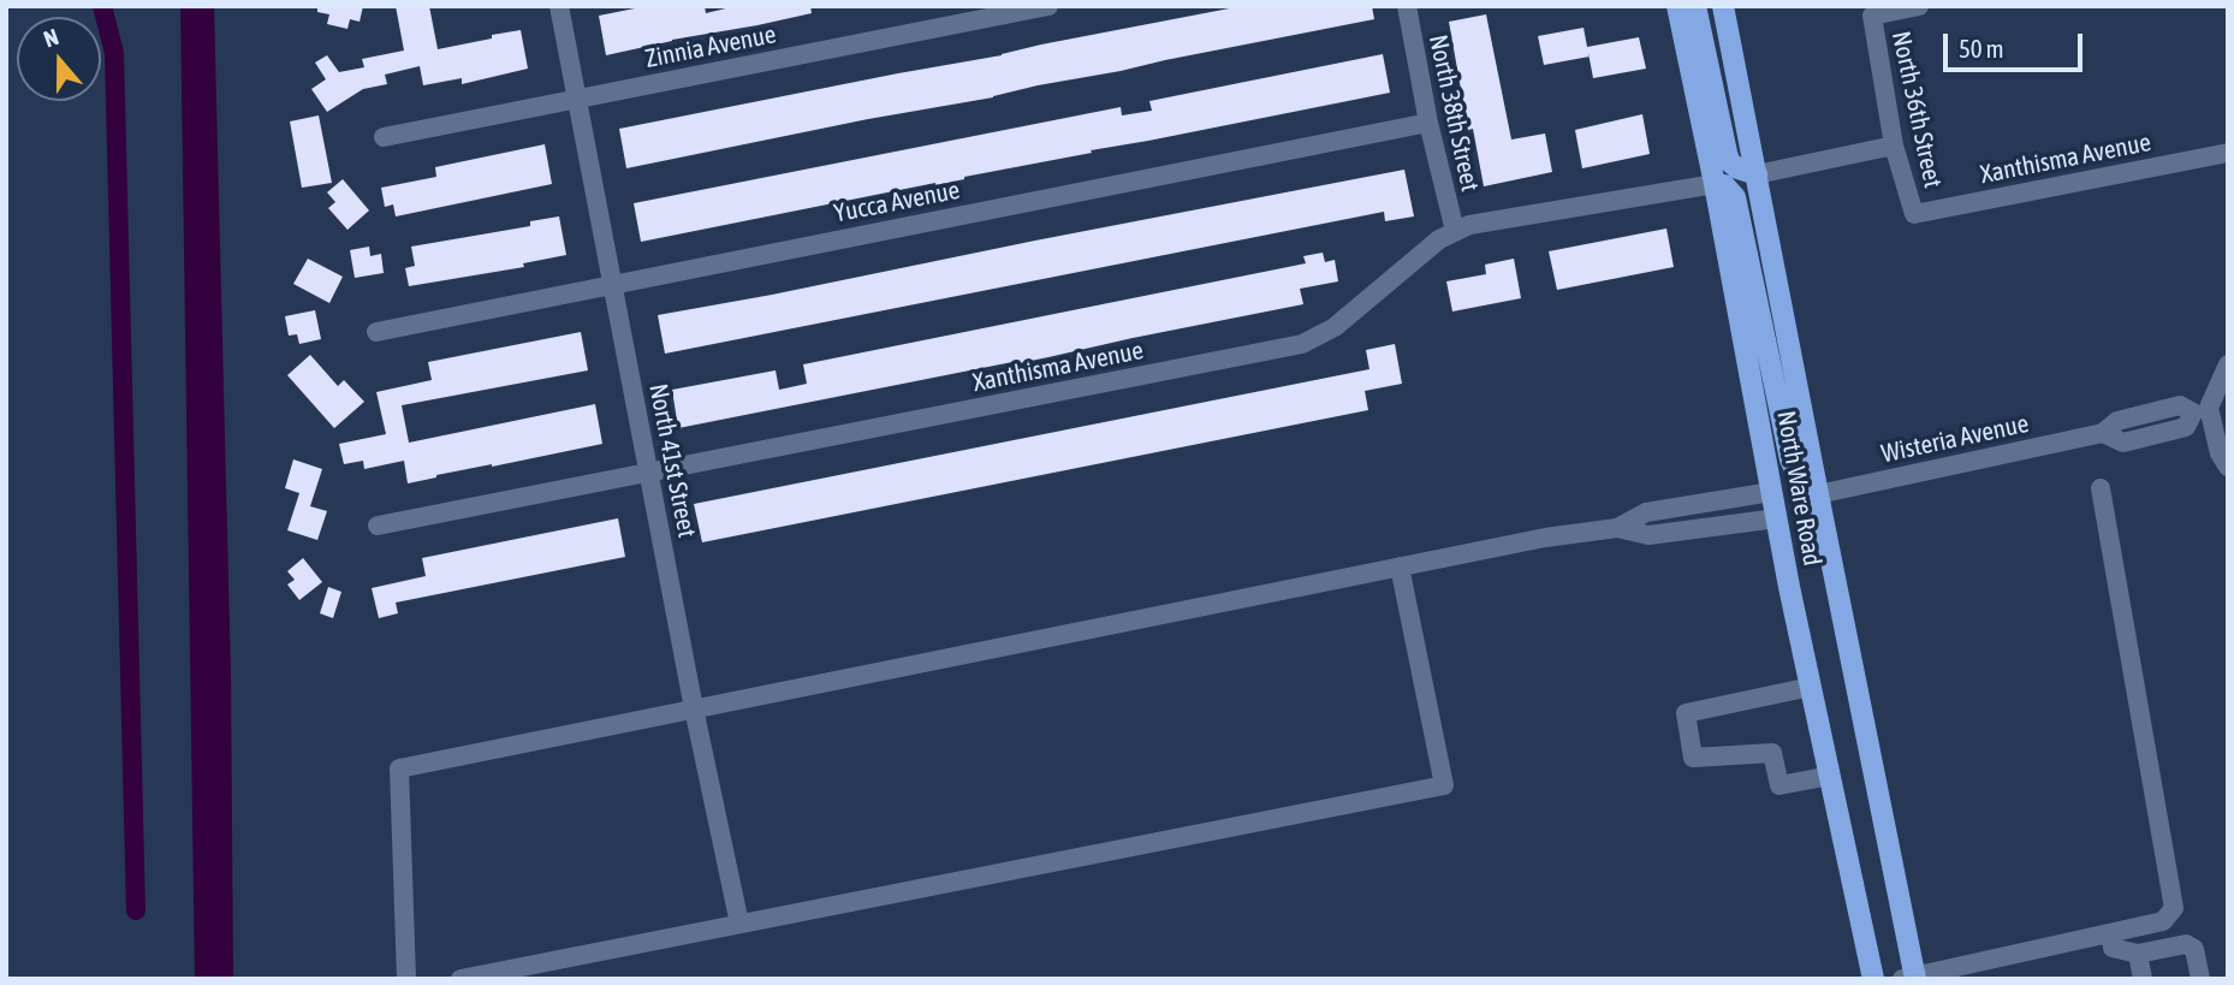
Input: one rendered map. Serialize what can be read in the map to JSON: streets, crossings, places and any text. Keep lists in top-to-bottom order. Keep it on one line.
{"streets":{"main road":["North Ware Road"],"street":["Zinnia Avenue","North 36th Street","North 38th Street","Xanthisma Avenue","Yucca Avenue","Wisteria Avenue","North 41st Street"]},"crossings":[["Zinnia Avenue","North 41st Street"],["North 36th Street","Xanthisma Avenue"],["North 38th Street","Xanthisma Avenue"],["North 38th Street","Yucca Avenue"],["Xanthisma Avenue","North 41st Street"],["Xanthisma Avenue","North Ware Road"],["Yucca Avenue","North 41st Street"],["Wisteria Avenue","North Ware Road"]],"scale_bar":"50 m","north":"top"}
